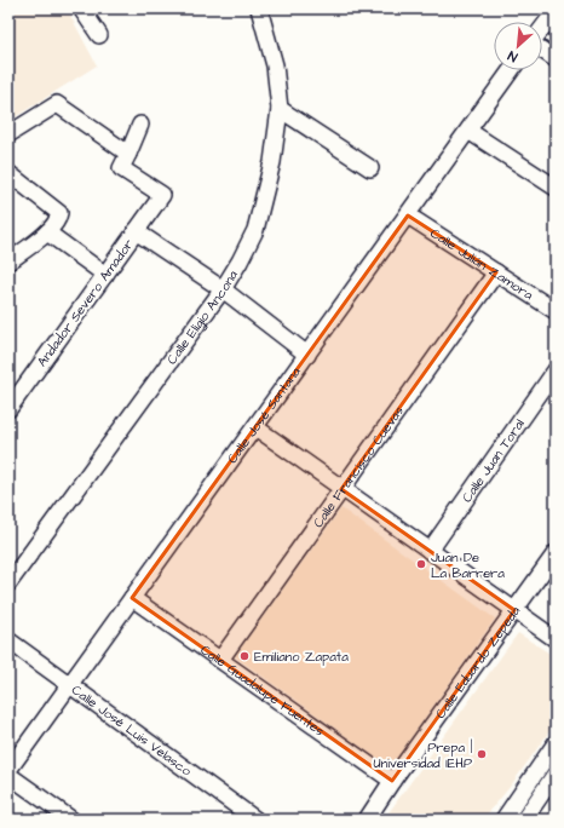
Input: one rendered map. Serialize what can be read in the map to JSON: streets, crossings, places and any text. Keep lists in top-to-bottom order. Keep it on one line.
{"streets":{"street":["Calle Julián Zamora","Andador Severo Amador","Calle Eligio Ancona","Calle José Santana","Calle Juan Toral","Calle Francisco Cuevas","Calle Eduardo Zepeda","Calle Guadalupe Fuentes","Calle José Luis Velasco"]},"crossings":[["Calle Julián Zamora","Calle José Santana"],["Calle Julián Zamora","Calle Francisco Cuevas"],["Calle José Santana","Calle Guadalupe Fuentes"],["Calle José Santana","Calle José Luis Velasco"],["Calle Francisco Cuevas","Calle Guadalupe Fuentes"],["Calle Eduardo Zepeda","Calle Guadalupe Fuentes"]],"places":["Juan De La Barrera","Emiliano Zapata","Prepa | Universidad IEHP"],"north":"bottom left"}
